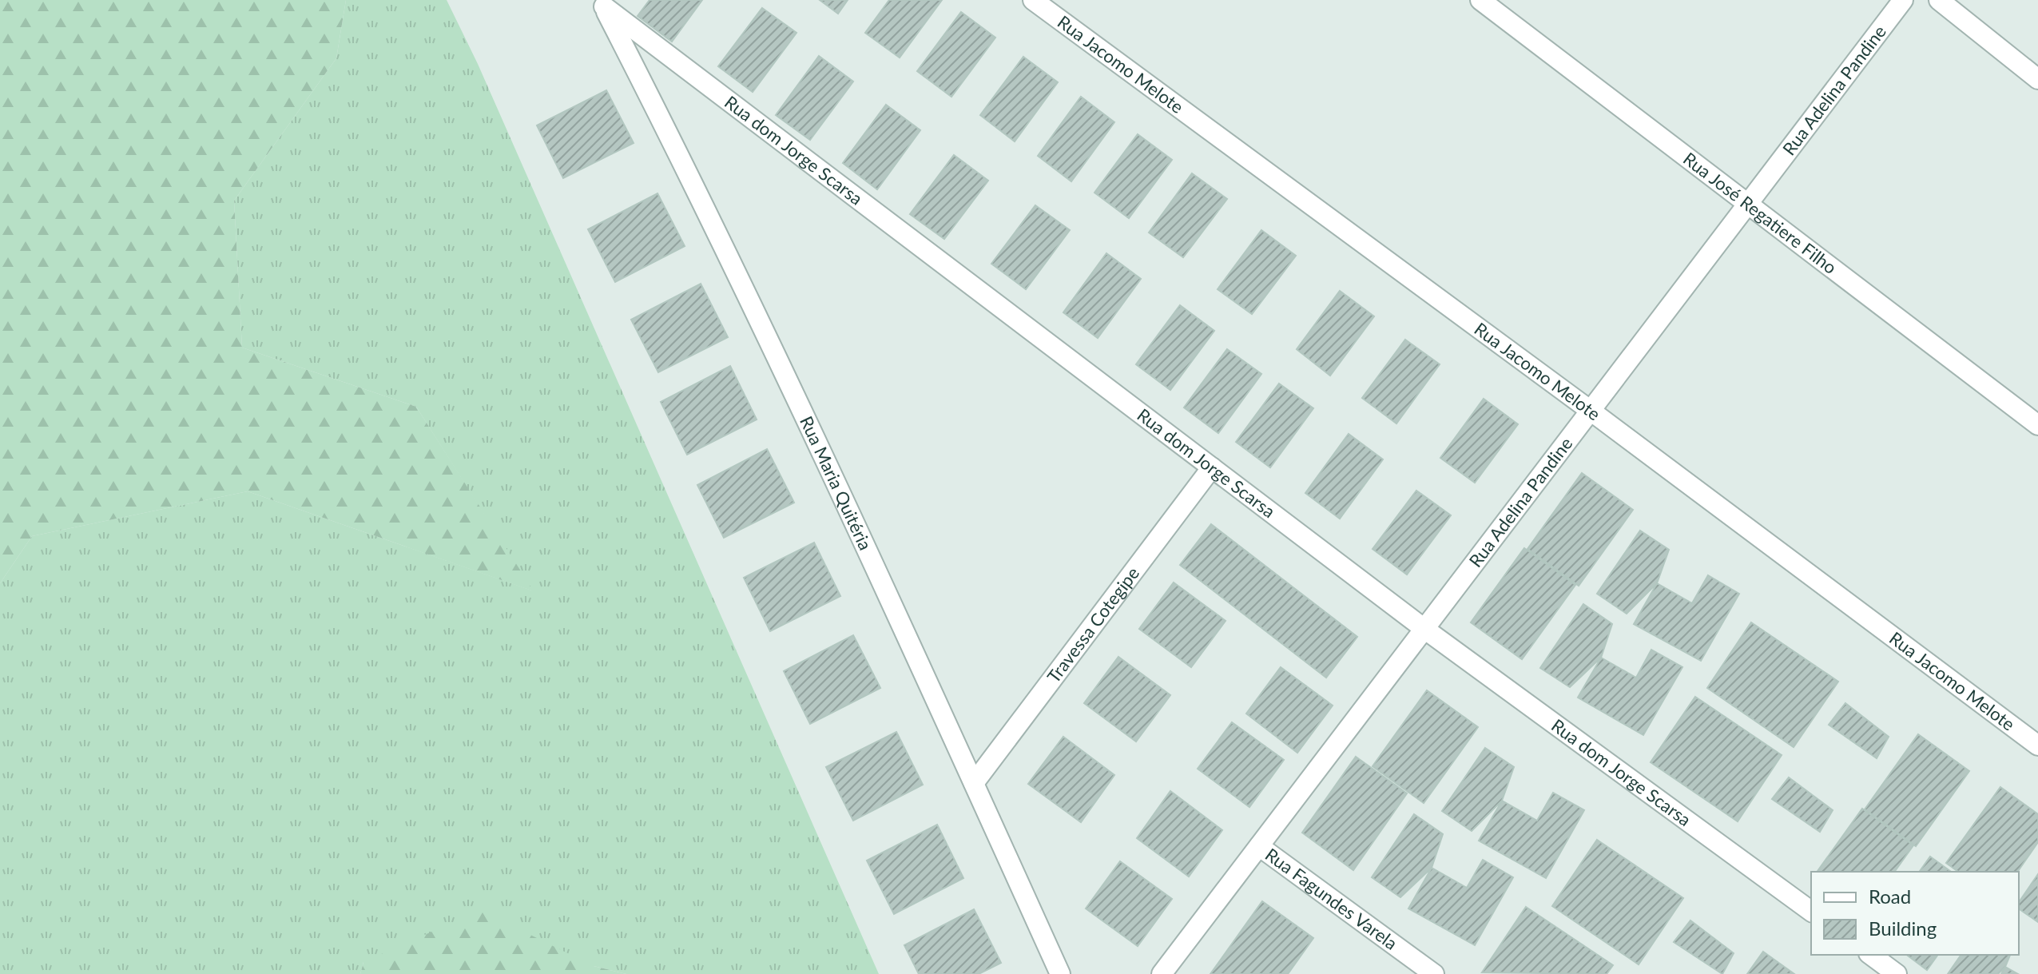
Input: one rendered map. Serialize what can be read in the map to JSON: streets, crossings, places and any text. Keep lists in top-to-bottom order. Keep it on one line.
{"streets":{"street":["Rua Jacomo Melote","Rua Adelina Pandine","Rua dom Jorge Scarsa","Rua José Regatiere Filho","Rua Maria Quitéria","Travessa Cotegipe","Rua Fagundes Varela"]},"crossings":[["Rua Jacomo Melote","Rua Adelina Pandine"],["Rua Adelina Pandine","Rua dom Jorge Scarsa"],["Rua Adelina Pandine","Rua José Regatiere Filho"],["Rua Adelina Pandine","Rua Fagundes Varela"],["Rua dom Jorge Scarsa","Rua Maria Quitéria"],["Rua dom Jorge Scarsa","Travessa Cotegipe"],["Rua Maria Quitéria","Travessa Cotegipe"]],"legend":["Road","Building"]}
